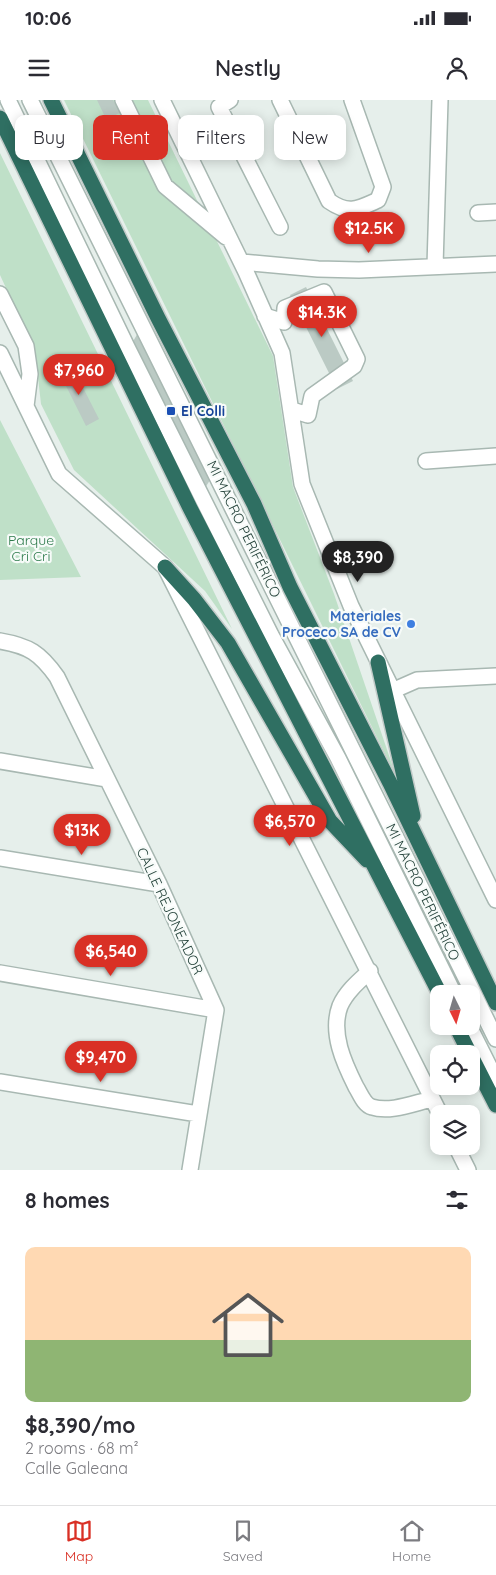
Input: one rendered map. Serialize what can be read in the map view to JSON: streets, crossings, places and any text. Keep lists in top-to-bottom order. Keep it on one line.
{"streets":{"street":["MI MACRO PERIFÉRICO","CALLE REJONEADOR"]},"parks":["Parque Cri Cri"],"places":{"transit":["El Colli"],"other":["Materiales Proceco SA de CV"]},"north":"bottom","page":{"status":"10:06","header":"Nestly","chip":["Buy","Rent","Filters","New"],"price":["$12.5K","$14.3K","$7,960","$8,390","$6,570","$13K","$6,540","$9,470"],"heading":"8 homes","list":[{"name":"$8,390/mo","note":"2 rooms · 68 m² · Calle Galeana"}],"tabs":["Map","Saved","Home"]}}
